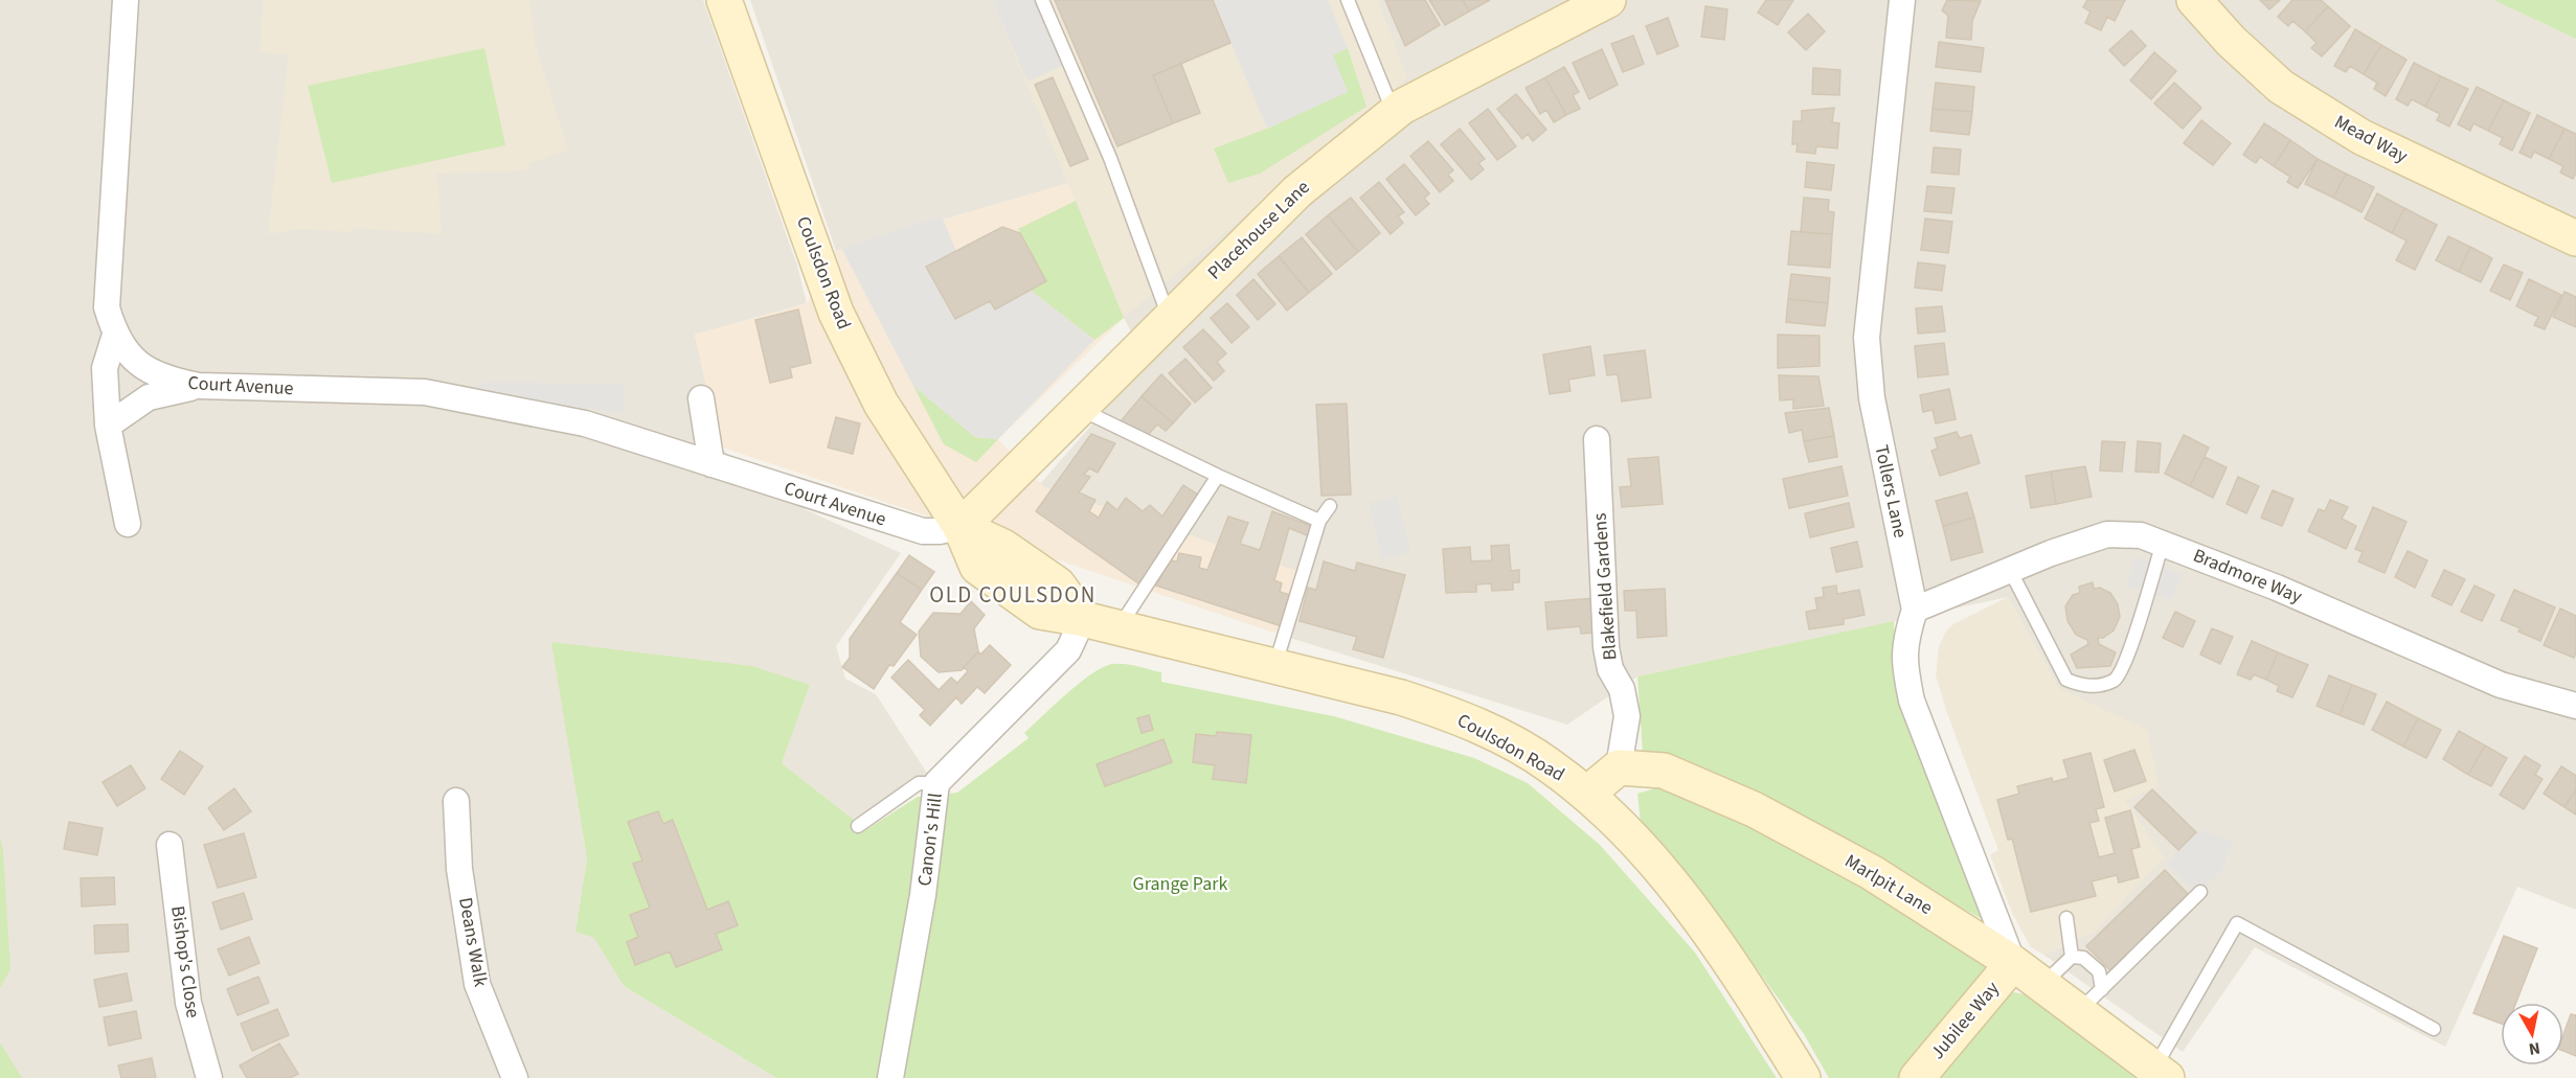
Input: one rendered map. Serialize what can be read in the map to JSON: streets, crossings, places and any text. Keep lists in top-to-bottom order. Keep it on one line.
{"streets":{"main road":["Mead Way","Placehouse Lane","Coulsdon Road","Marlpit Lane","Jubilee Way"],"street":["Court Avenue","Tollers Lane","Bradmore Way","Blakefield Gardens","Canon's Hill","Deans Walk","Bishop's Close"]},"crossings":[["Placehouse Lane","Coulsdon Road"],["Placehouse Lane","Court Avenue"],["Coulsdon Road","Court Avenue"],["Coulsdon Road","Canon's Hill"],["Tollers Lane","Bradmore Way"],["Tollers Lane","Marlpit Lane"],["Tollers Lane","Jubilee Way"],["Blakefield Gardens","Marlpit Lane"],["Marlpit Lane","Jubilee Way"]],"districts":["OLD COULSDON"],"parks":["Grange Park"],"north":"bottom"}
